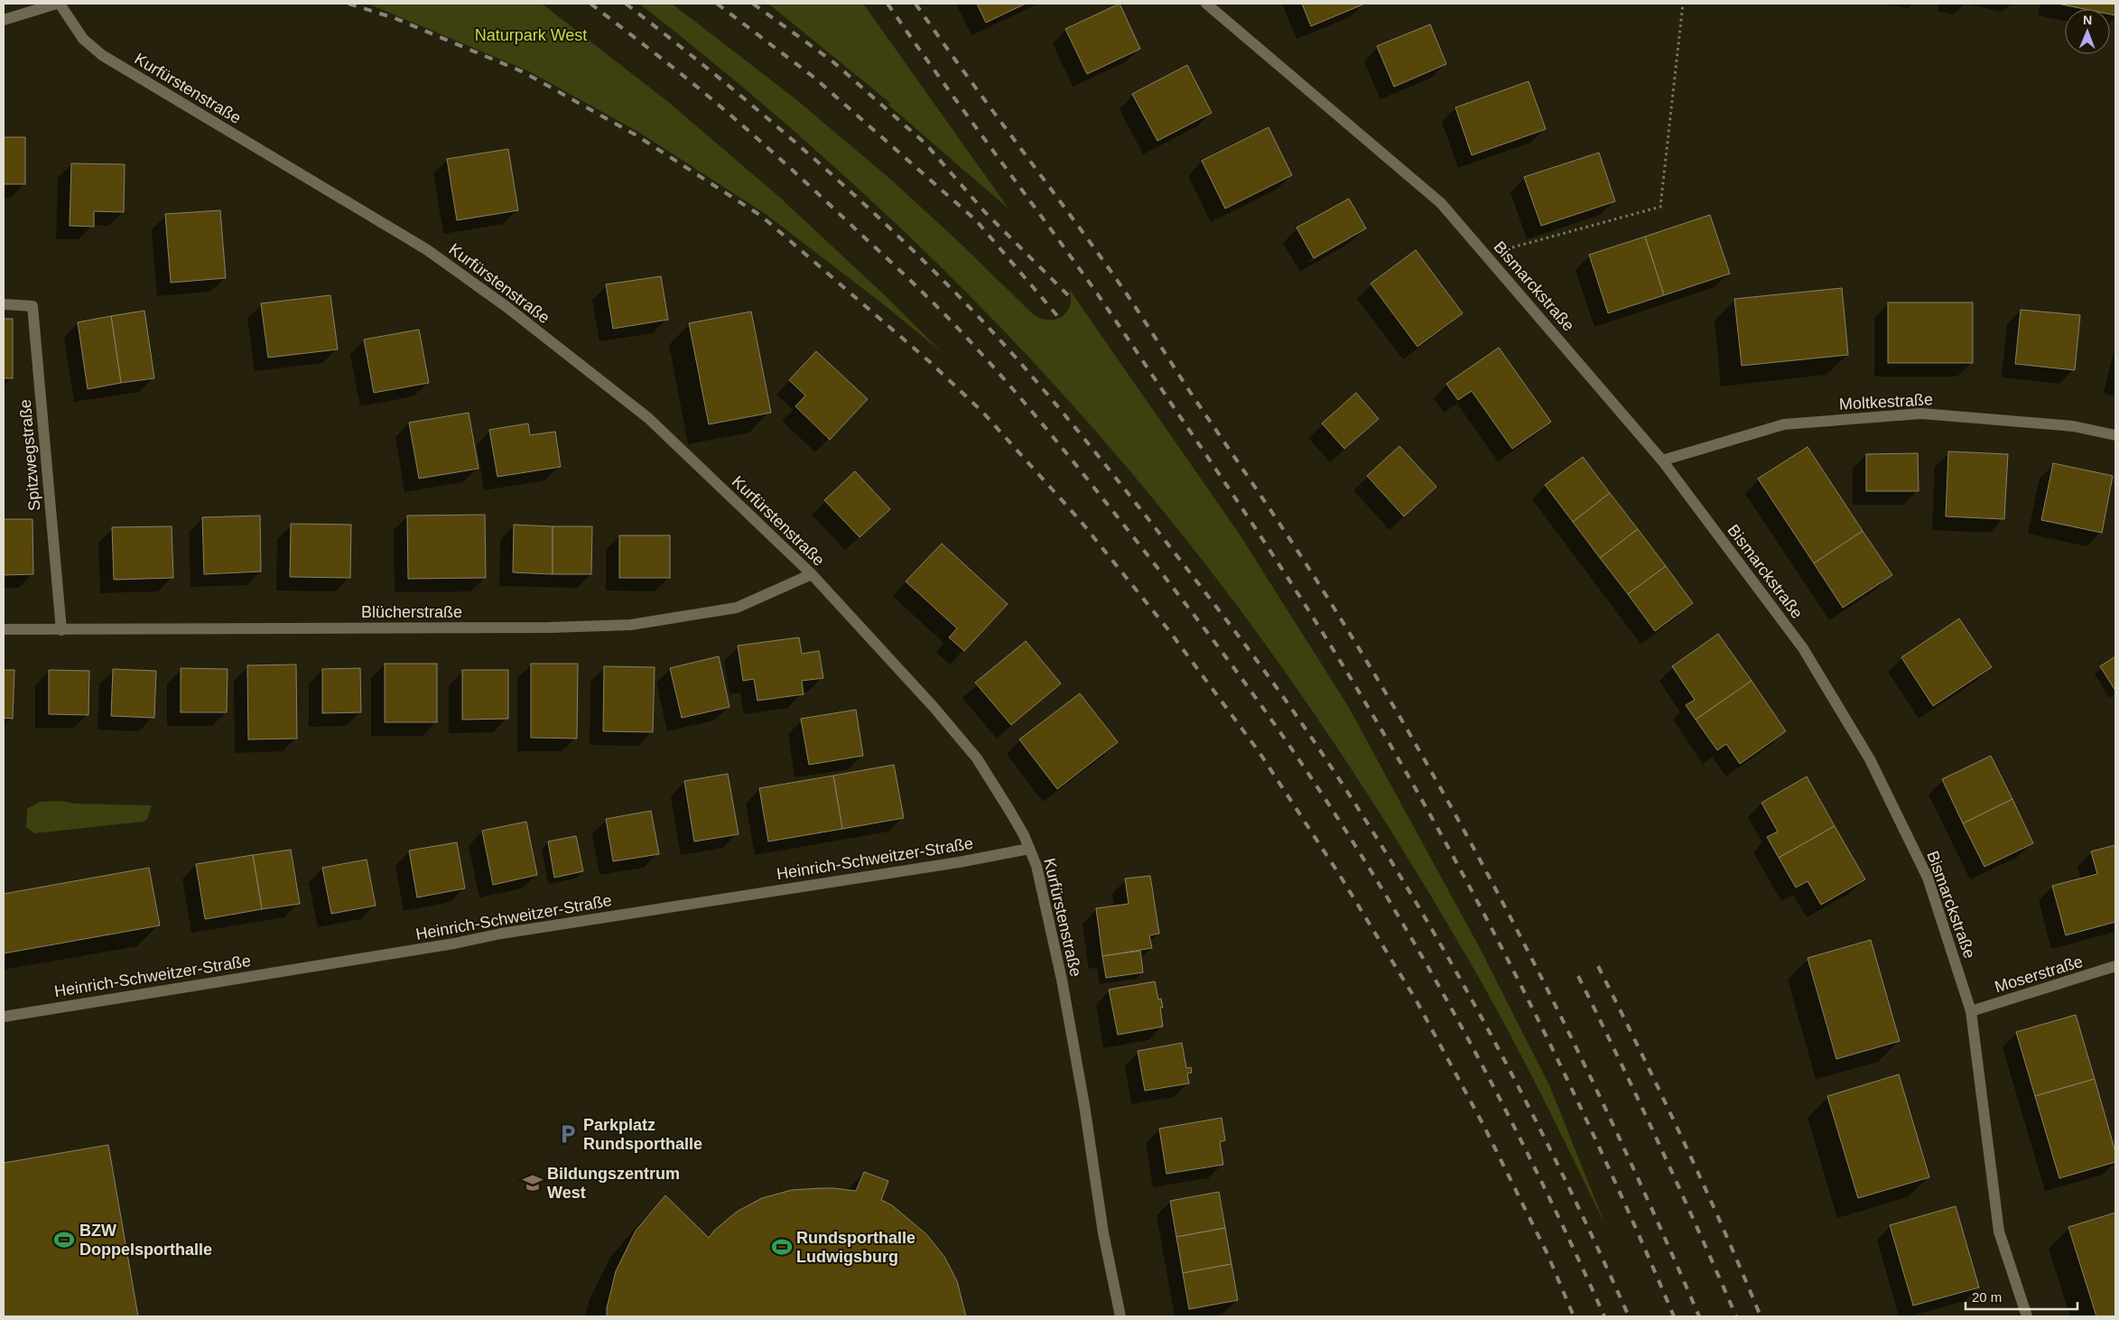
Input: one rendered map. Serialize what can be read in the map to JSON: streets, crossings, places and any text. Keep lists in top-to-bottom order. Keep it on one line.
{"streets":{"street":["Kurfürstenstraße","Bismarckstraße","Moltkestraße","Spitzwegstraße","Blücherstraße","Heinrich-Schweitzer-Straße","Moserstraße"]},"crossings":[["Kurfürstenstraße","Blücherstraße"],["Kurfürstenstraße","Heinrich-Schweitzer-Straße"],["Bismarckstraße","Moltkestraße"],["Bismarckstraße","Moserstraße"],["Spitzwegstraße","Blücherstraße"]],"parks":["Naturpark West"],"places":{"parking":["Parkplatz Rundsporthalle"],"school or university":["Bildungszentrum West"],"sports":["BZW Doppelsporthalle","Rundsporthalle Ludwigsburg"]},"scale_bar":"20 m","north":"top"}
